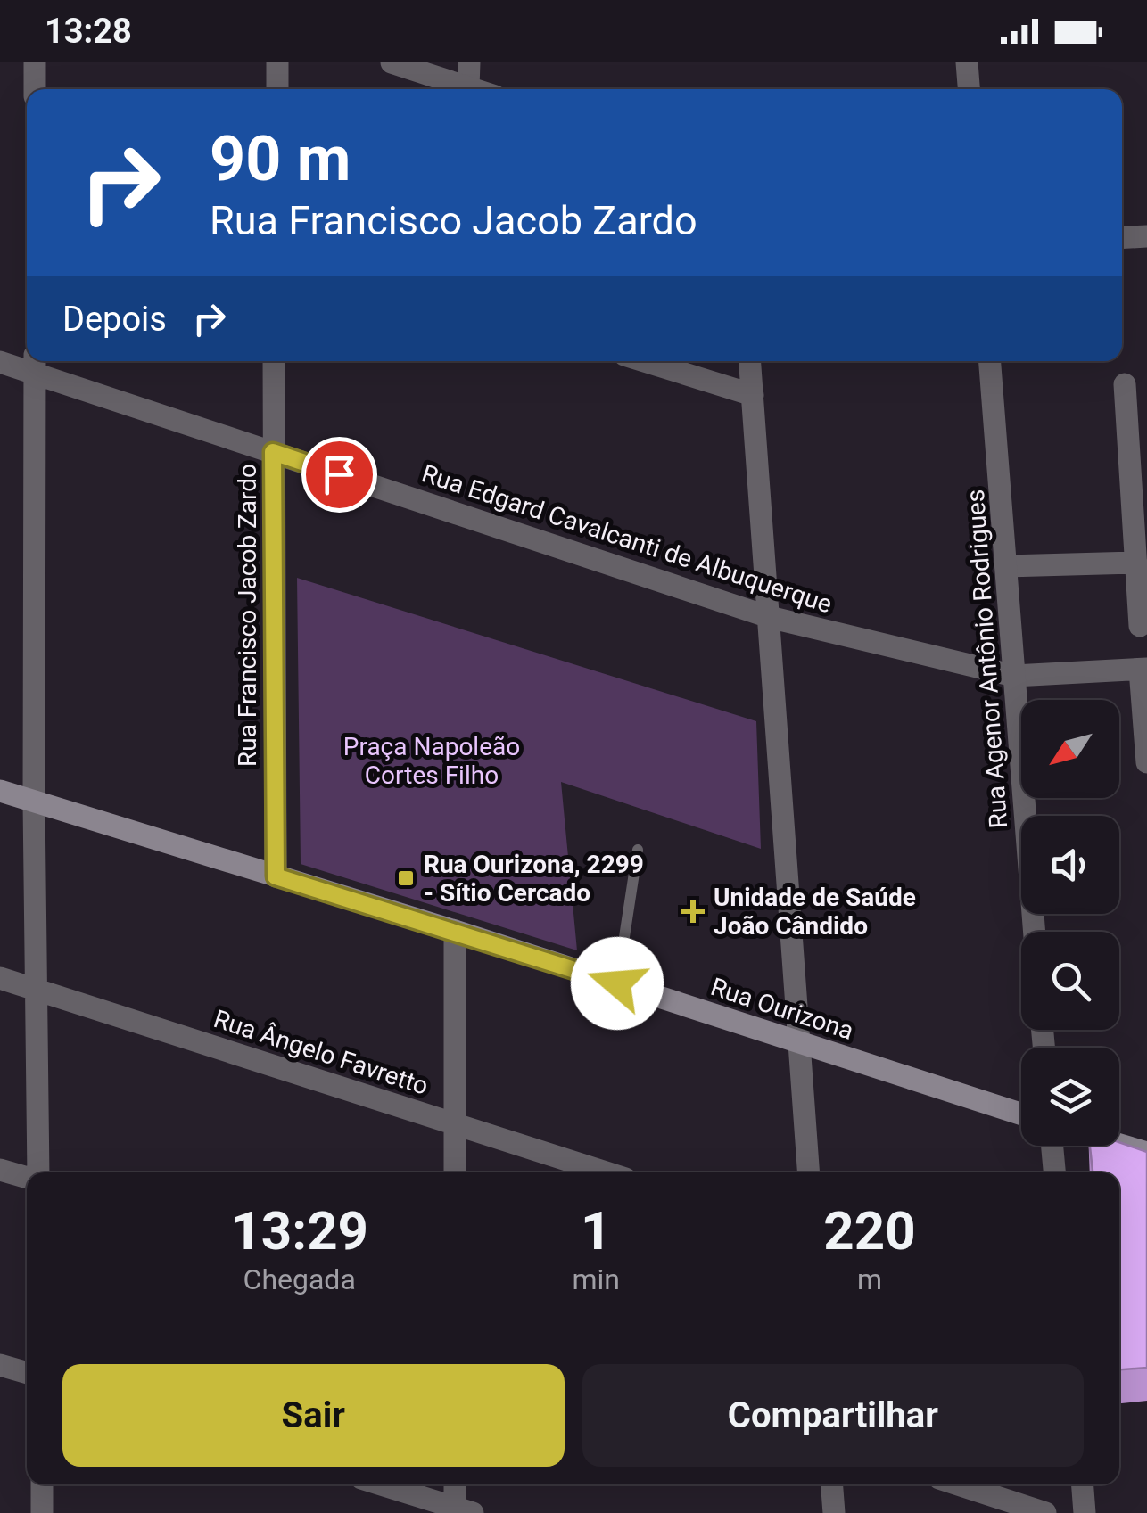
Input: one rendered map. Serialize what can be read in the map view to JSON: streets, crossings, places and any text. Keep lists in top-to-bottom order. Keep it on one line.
{"streets":{"main road":["Rua Ourizona"],"street":["Rua Edgard Cavalcanti de Albuquerque","Rua Francisco Jacob Zardo","Rua Agenor Antônio Rodrigues","Rua Ângelo Favretto"]},"crossings":[["Rua Edgard Cavalcanti de Albuquerque","Rua Francisco Jacob Zardo"],["Rua Edgard Cavalcanti de Albuquerque","Rua Agenor Antônio Rodrigues"],["Rua Francisco Jacob Zardo","Rua Ourizona"]],"parks":["Praça Napoleão Cortes Filho"],"places":{"transit":["Rua Ourizona, 2299 - Sítio Cercado"],"health":["Unidade de Saúde João Cândido"]},"north":"bottom left","page":{"status":"13:28","turn":["90 m","Rua Francisco Jacob Zardo"],"then":"Depois","eta":["13:29","Chegada","1","min","220","m"],"buttons":["Sair","Compartilhar"]}}
